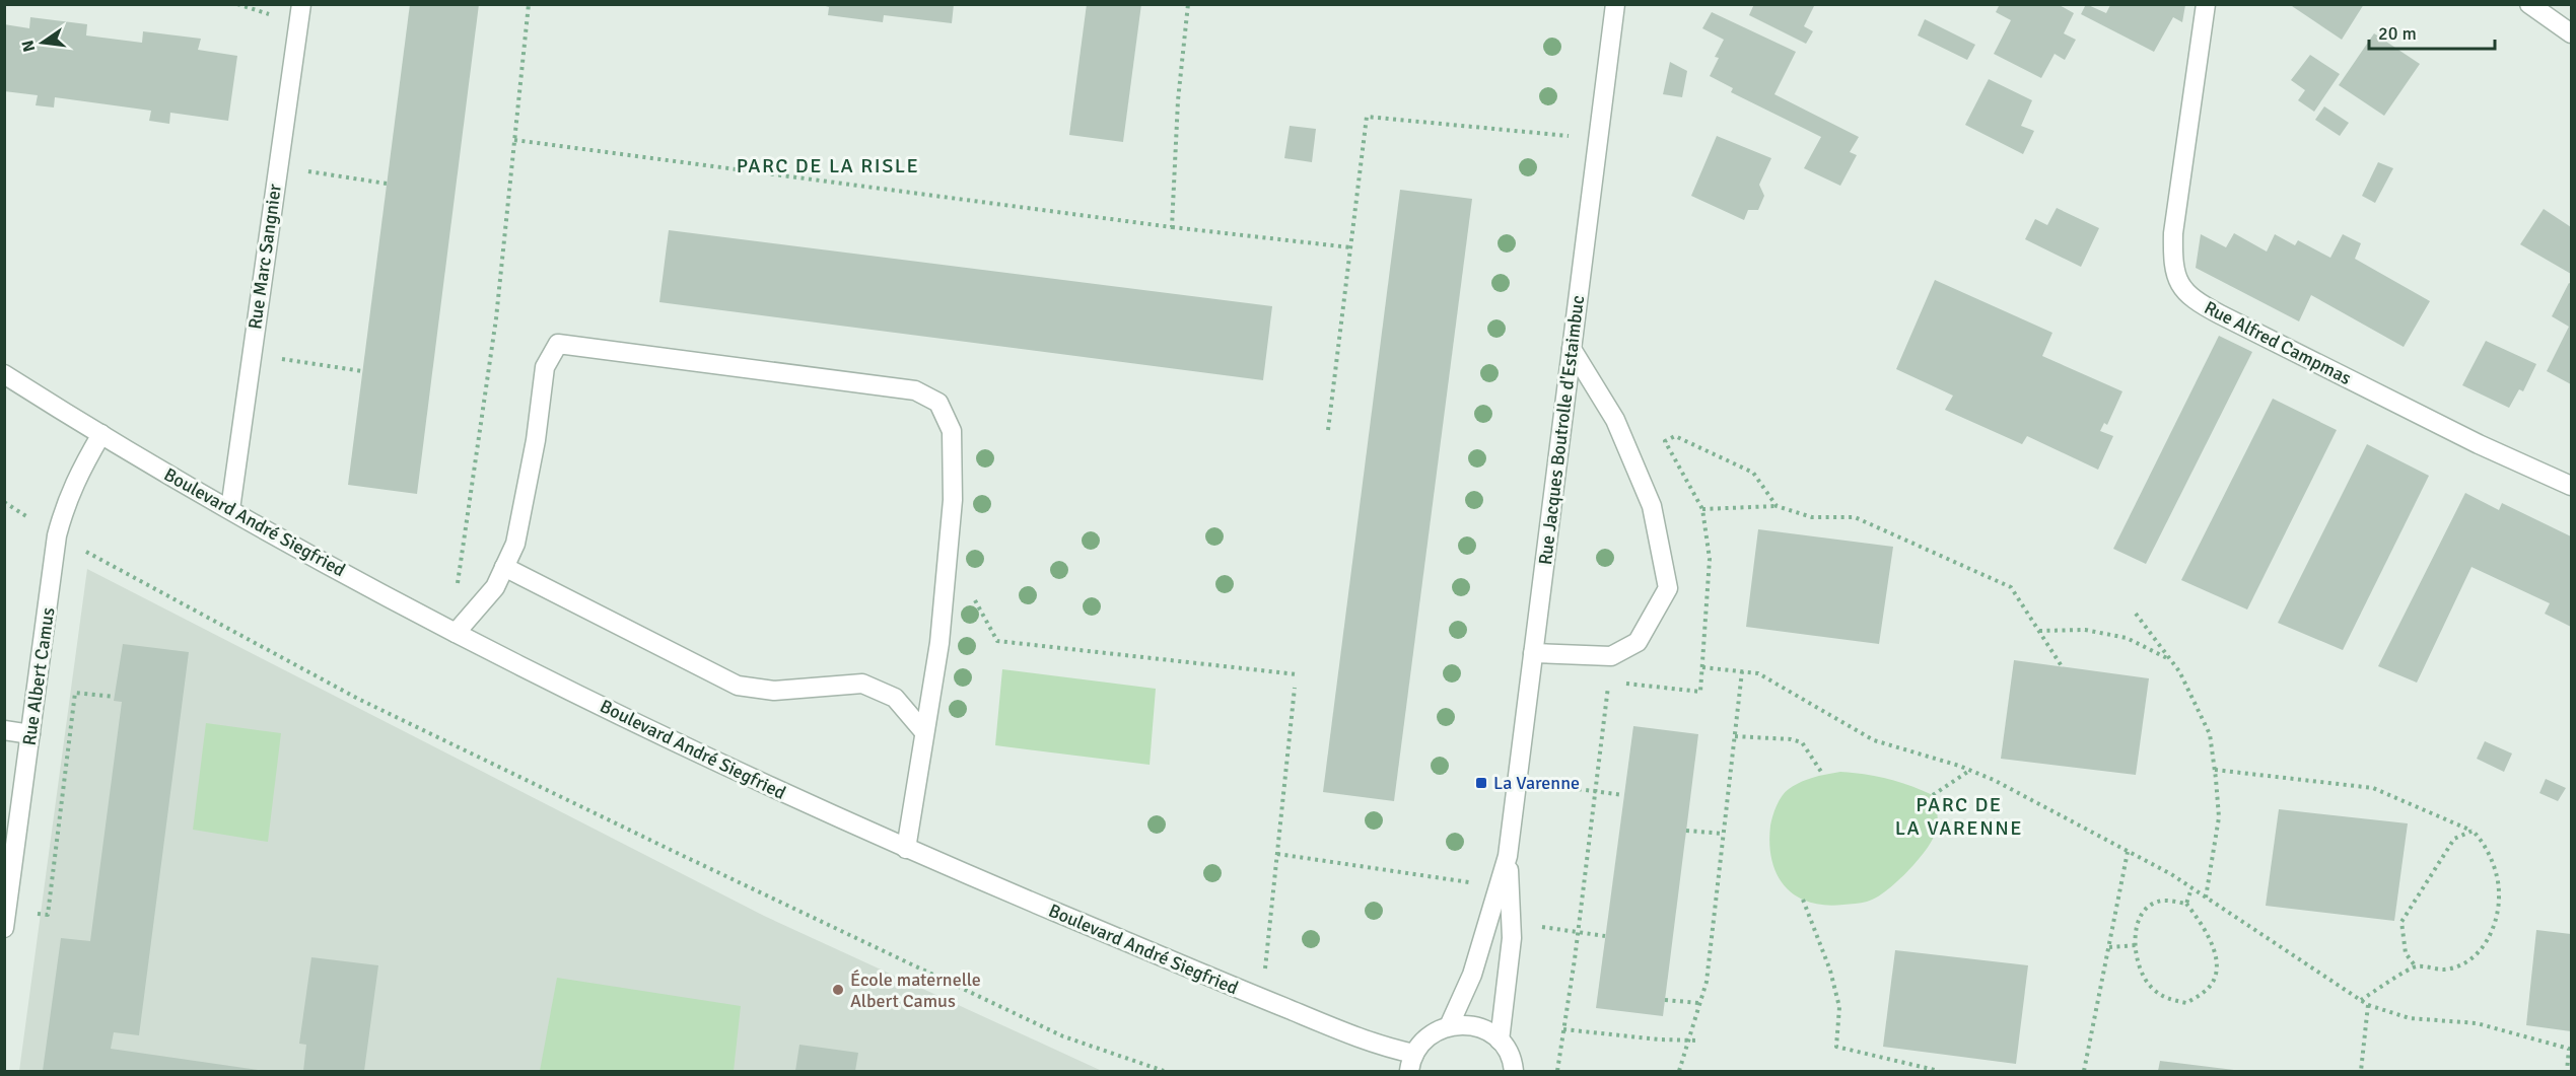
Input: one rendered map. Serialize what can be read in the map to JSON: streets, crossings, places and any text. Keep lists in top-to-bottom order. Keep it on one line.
{"streets":{"street":["Rue Marc Sangnier","Rue Alfred Campmas","Rue Jacques Boutrolle d'Estaimbuc","Boulevard André Siegfried","Rue Albert Camus"]},"crossings":[["Rue Marc Sangnier","Boulevard André Siegfried"],["Boulevard André Siegfried","Rue Albert Camus"]],"districts":["PARC DE LA RISLE","PARC DE LA VARENNE"],"places":{"transit":["La Varenne"],"other":["École maternelle Albert Camus"]},"scale_bar":"20 m","north":"left"}
